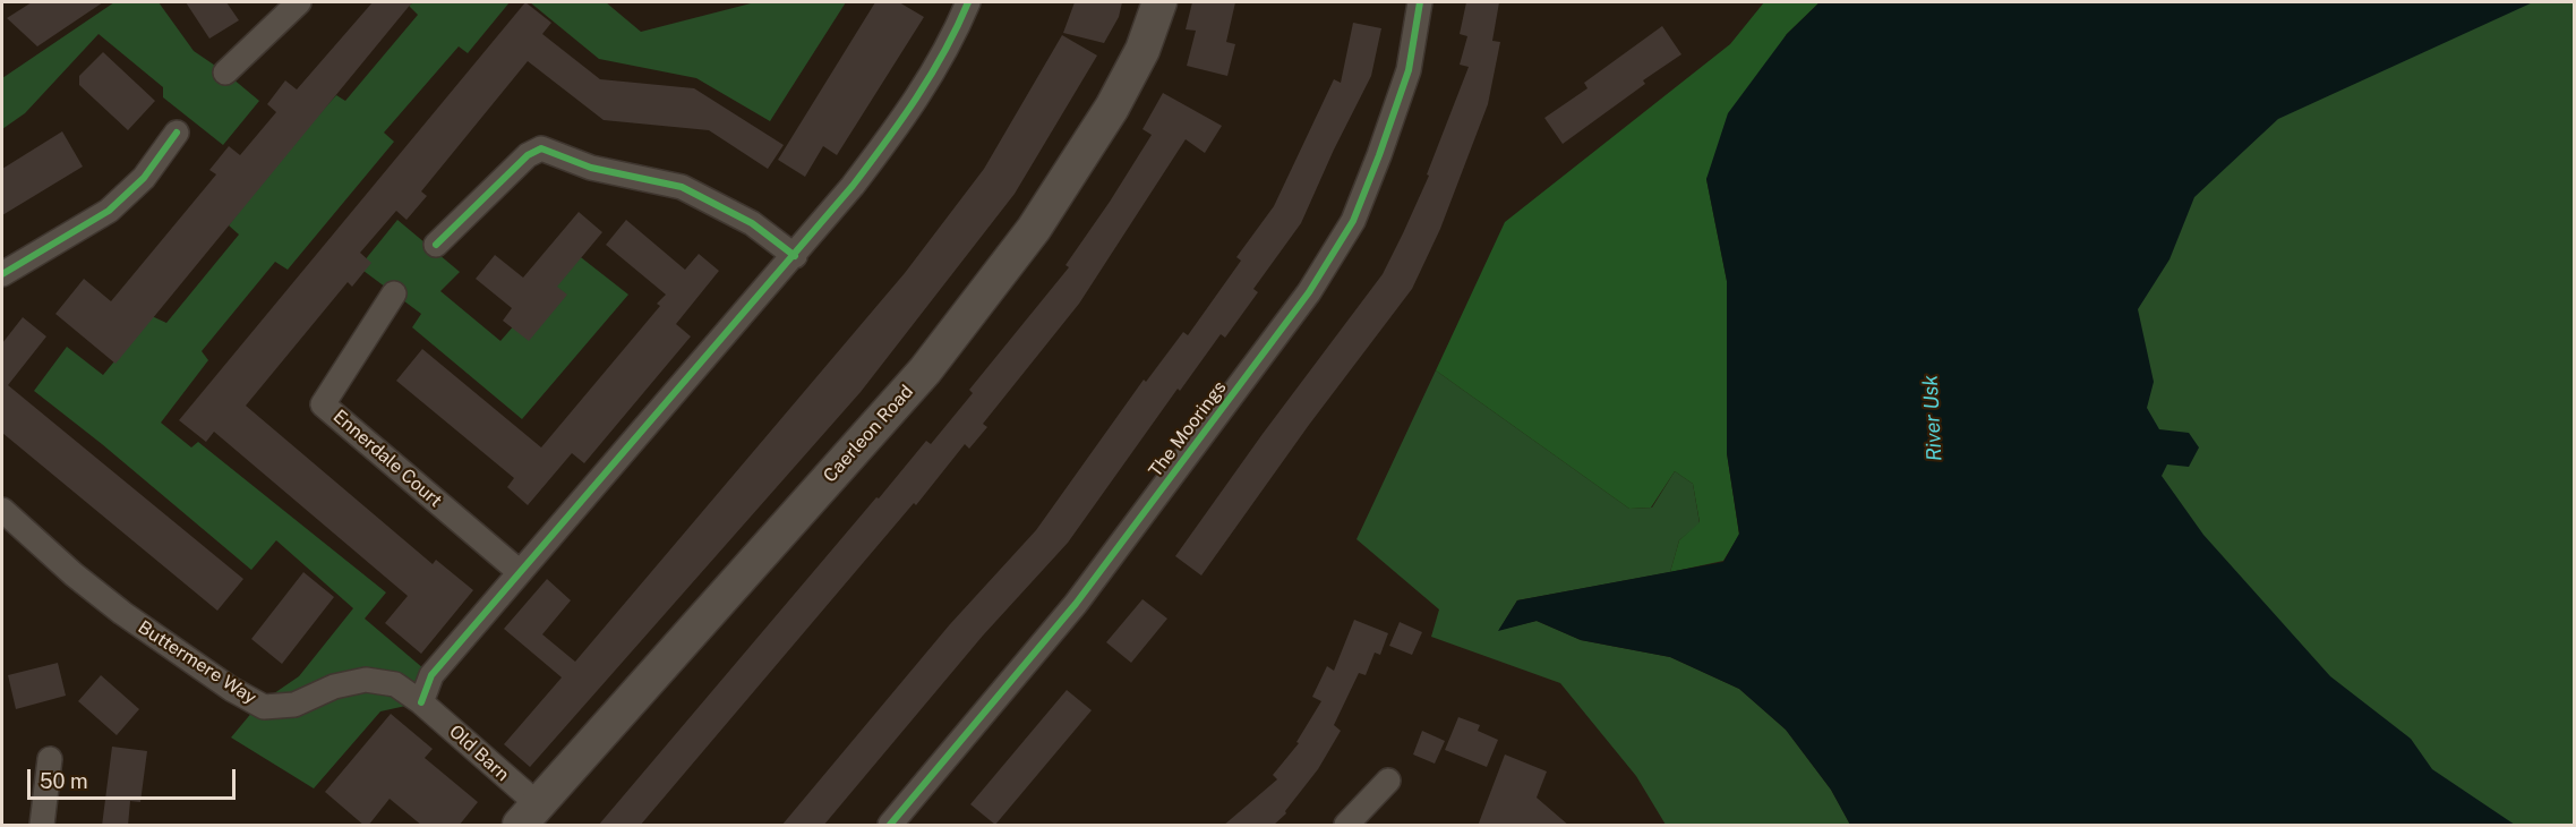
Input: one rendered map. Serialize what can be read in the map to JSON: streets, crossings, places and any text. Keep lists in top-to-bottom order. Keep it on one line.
{"streets":{"main road":["Caerleon Road"],"street":["The Moorings","Ennerdale Court","Buttermere Way","Old Barn"]},"crossings":[["Caerleon Road","Old Barn"],["Buttermere Way","Old Barn"]],"water":["River Usk"],"scale_bar":"50 m"}
